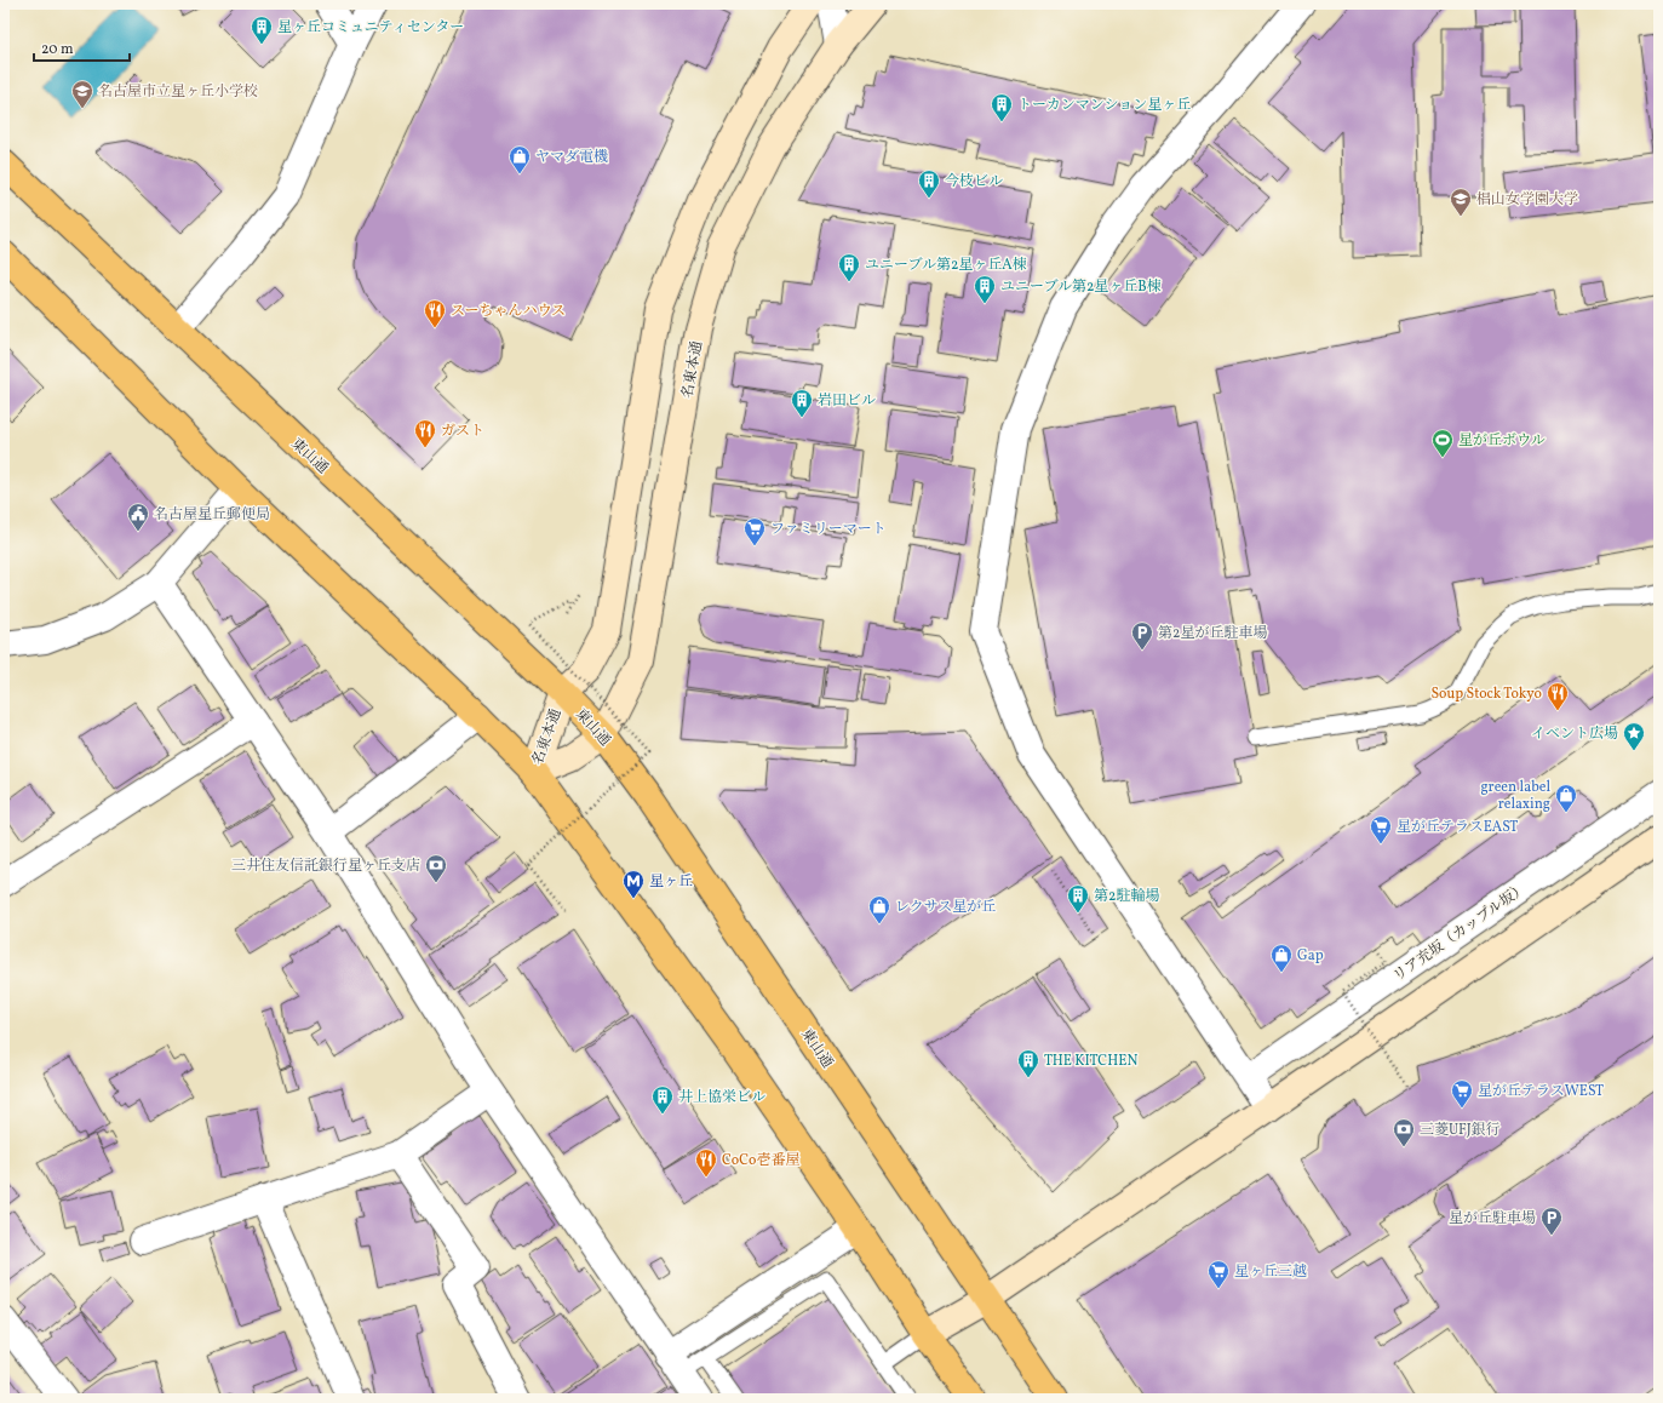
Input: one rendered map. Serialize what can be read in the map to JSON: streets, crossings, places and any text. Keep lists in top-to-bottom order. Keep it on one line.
{"streets":{"main road":["名東本通","東山通"],"street":["リア充坂（カップル坂）"]},"crossings":[["名東本通","東山通"]],"places":{"building":["星ヶ丘コミュニティセンター","トーカンマンション星ヶ丘","今枝ビル","ユニーブル第2星ヶ丘A棟","ユニーブル第2星ヶ丘B棟","岩田ビル","第2駐輪場","THE KITCHEN","井上協栄ビル"],"school or university":["名古屋市立星ヶ丘小学校","椙山女学園大学"],"shop":["ヤマダ電機","green label relaxing","レクサス星が丘","Gap"],"restaurant":["スーちゃんハウス","ガスト","Soup Stock Tokyo","CoCo壱番屋"],"sports":["星が丘ボウル"],"public building":["名古屋星丘郵便局"],"supermarket":["ファミリーマート","星が丘テラスEAST","星が丘テラスWEST","星ヶ丘三越"],"parking":["第2星が丘駐車場","星が丘駐車場"],"place":["イベント広場"],"bank":["三井住友信託銀行星ヶ丘支店","三菱UFJ銀行"],"metro station":["星ヶ丘"]},"scale_bar":"20 m"}
